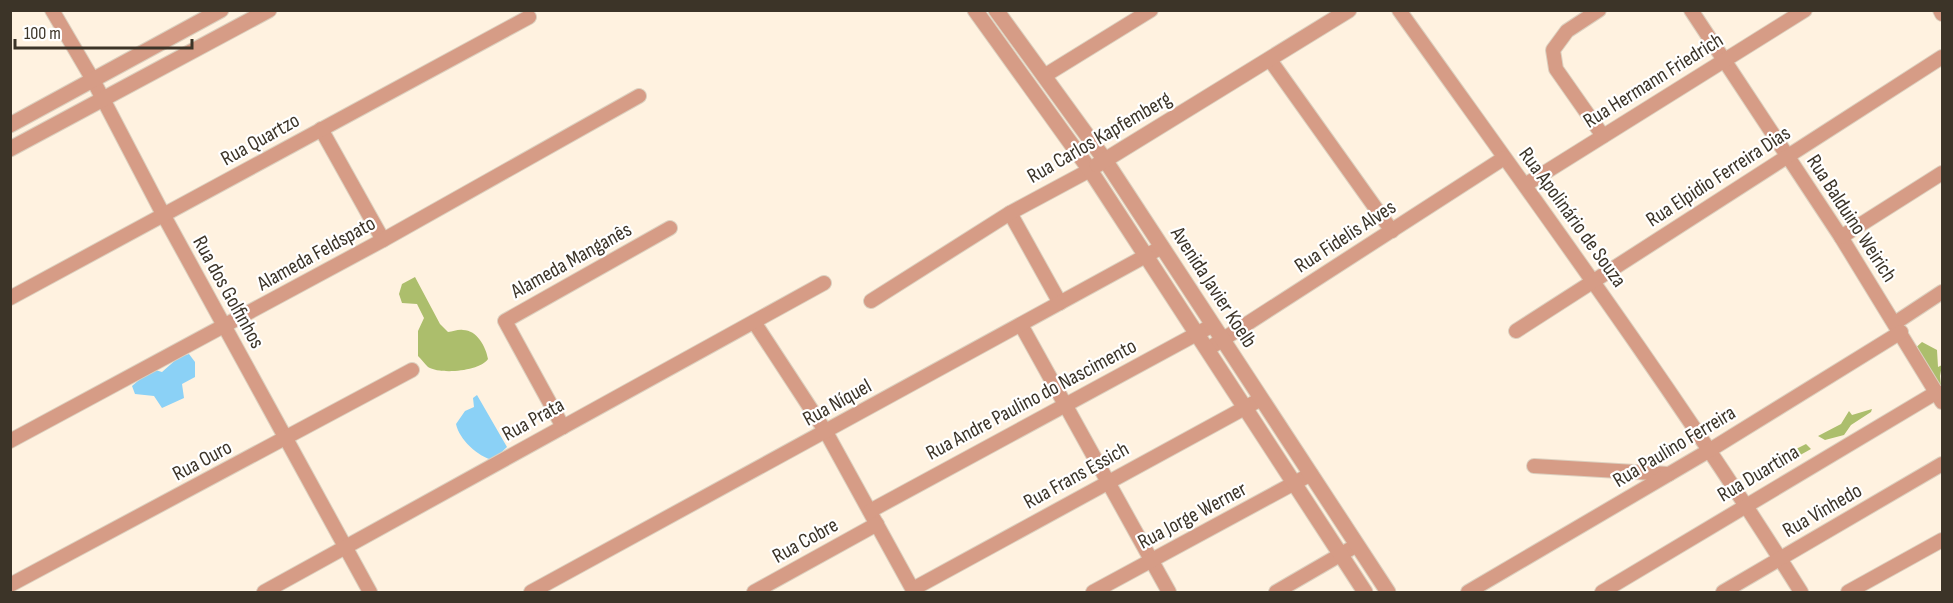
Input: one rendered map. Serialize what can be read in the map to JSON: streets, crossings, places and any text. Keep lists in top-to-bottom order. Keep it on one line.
{"streets":{"street":["Rua Hermann Friedrich","Rua Carlos Kapfemberg","Rua Quartzo","Rua Elpidio Ferreira Dias","Rua Apolinário de Souza","Rua Balduino Weirich","Rua Fidelis Alves","Alameda Feldspato","Alameda Manganês","Avenida Javier Koelb","Rua dos Golfinhos","Rua Andre Paulino do Nascimento","Rua Níquel","Rua Prata","Rua Paulino Ferreira","Rua Ouro","Rua Duartina","Rua Frans Essich","Rua Vinhedo","Rua Jorge Werner","Rua Cobre"]},"crossings":[["Rua Hermann Friedrich","Rua Apolinário de Souza"],["Rua Hermann Friedrich","Rua Balduino Weirich"],["Rua Carlos Kapfemberg","Avenida Javier Koelb"],["Rua Quartzo","Rua dos Golfinhos"],["Rua Elpidio Ferreira Dias","Rua Apolinário de Souza"],["Rua Elpidio Ferreira Dias","Rua Balduino Weirich"],["Rua Apolinário de Souza","Rua Fidelis Alves"],["Rua Apolinário de Souza","Rua Paulino Ferreira"],["Rua Apolinário de Souza","Rua Duartina"],["Rua Apolinário de Souza","Rua Vinhedo"],["Rua Balduino Weirich","Rua Paulino Ferreira"],["Rua Balduino Weirich","Rua Duartina"],["Rua Fidelis Alves","Avenida Javier Koelb"],["Alameda Feldspato","Rua dos Golfinhos"],["Alameda Manganês","Rua Prata"],["Avenida Javier Koelb","Rua Andre Paulino do Nascimento"],["Avenida Javier Koelb","Rua Níquel"],["Avenida Javier Koelb","Rua Frans Essich"],["Avenida Javier Koelb","Rua Jorge Werner"],["Rua dos Golfinhos","Rua Prata"],["Rua dos Golfinhos","Rua Ouro"]],"scale_bar":"100 m"}
